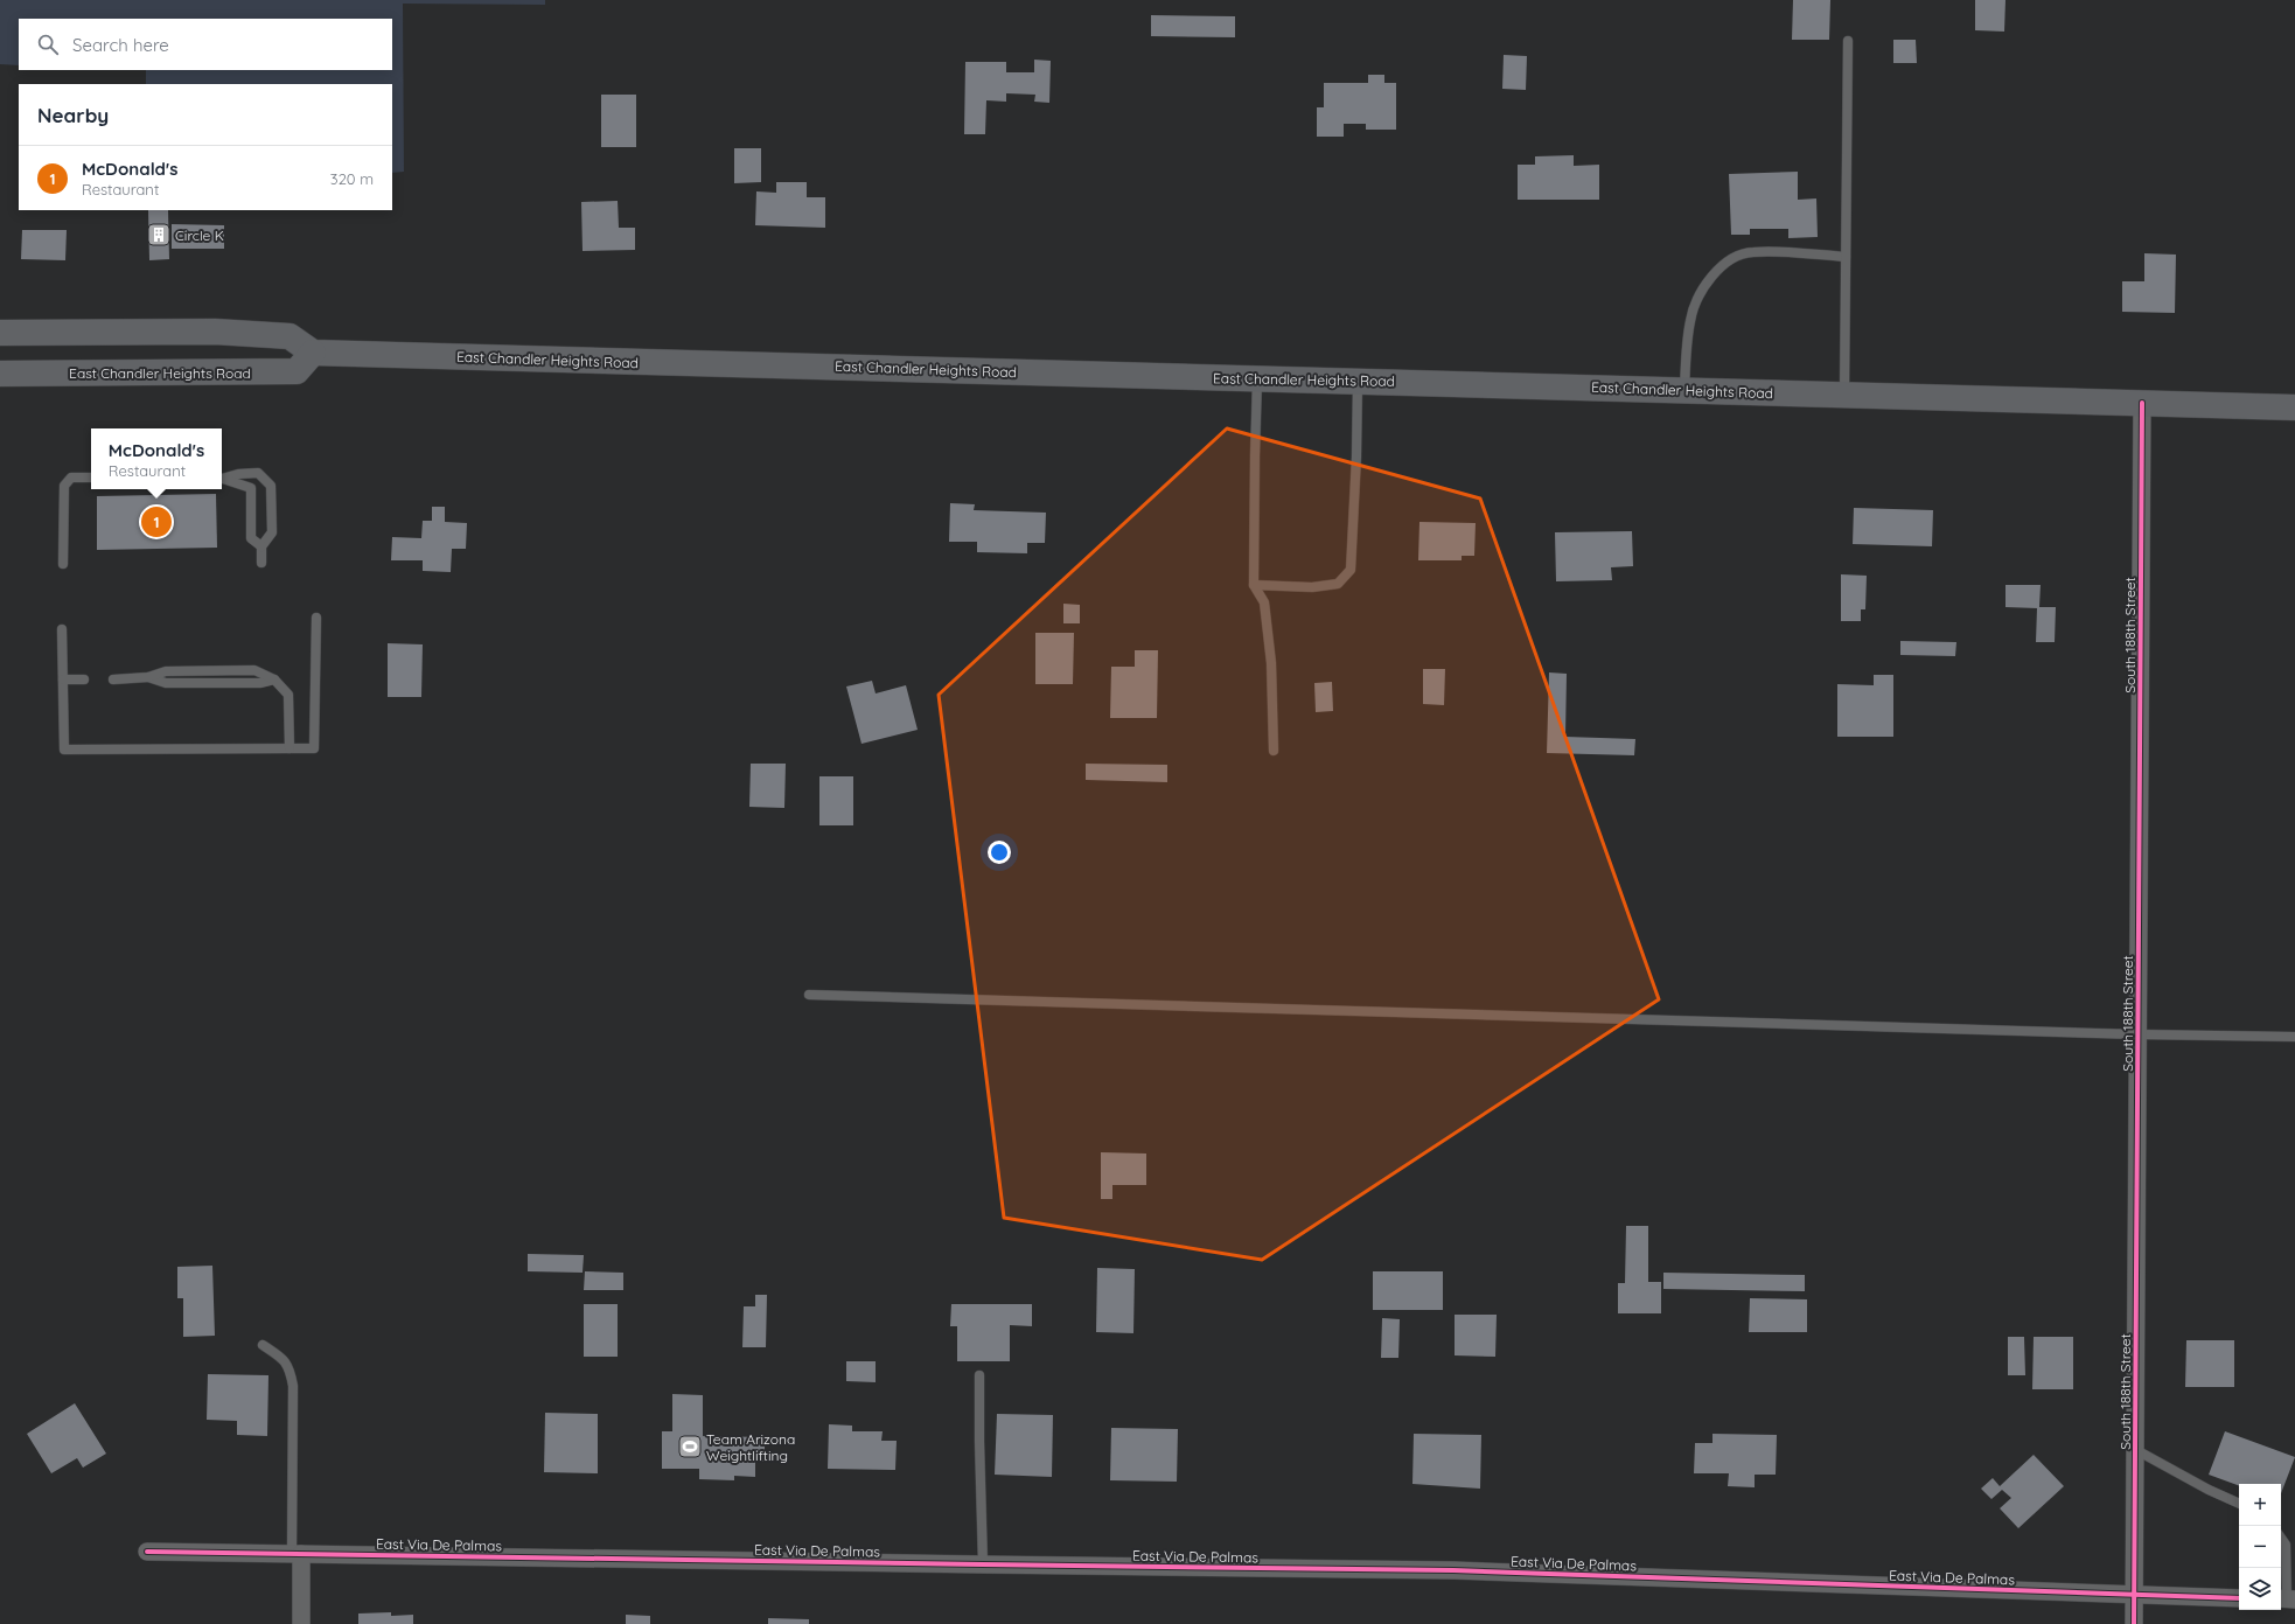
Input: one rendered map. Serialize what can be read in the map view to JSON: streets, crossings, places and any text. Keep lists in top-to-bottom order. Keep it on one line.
{"streets":{"main road":["East Chandler Heights Road"],"street":["South 188th Street","East Via De Palmas"]},"crossings":[["East Chandler Heights Road","South 188th Street"],["South 188th Street","East Via De Palmas"]],"places":{"building":["Circle K"],"sports":["Team Arizona Weightlifting"]},"page":{"search":"Search here","heading":"Nearby","list":[{"mark":"1","name":"McDonald's","note":"Restaurant","value":"320 m"}],"popup":["McDonald's","Restaurant"],"pins":"1","map_buttons":["+","−"]}}
